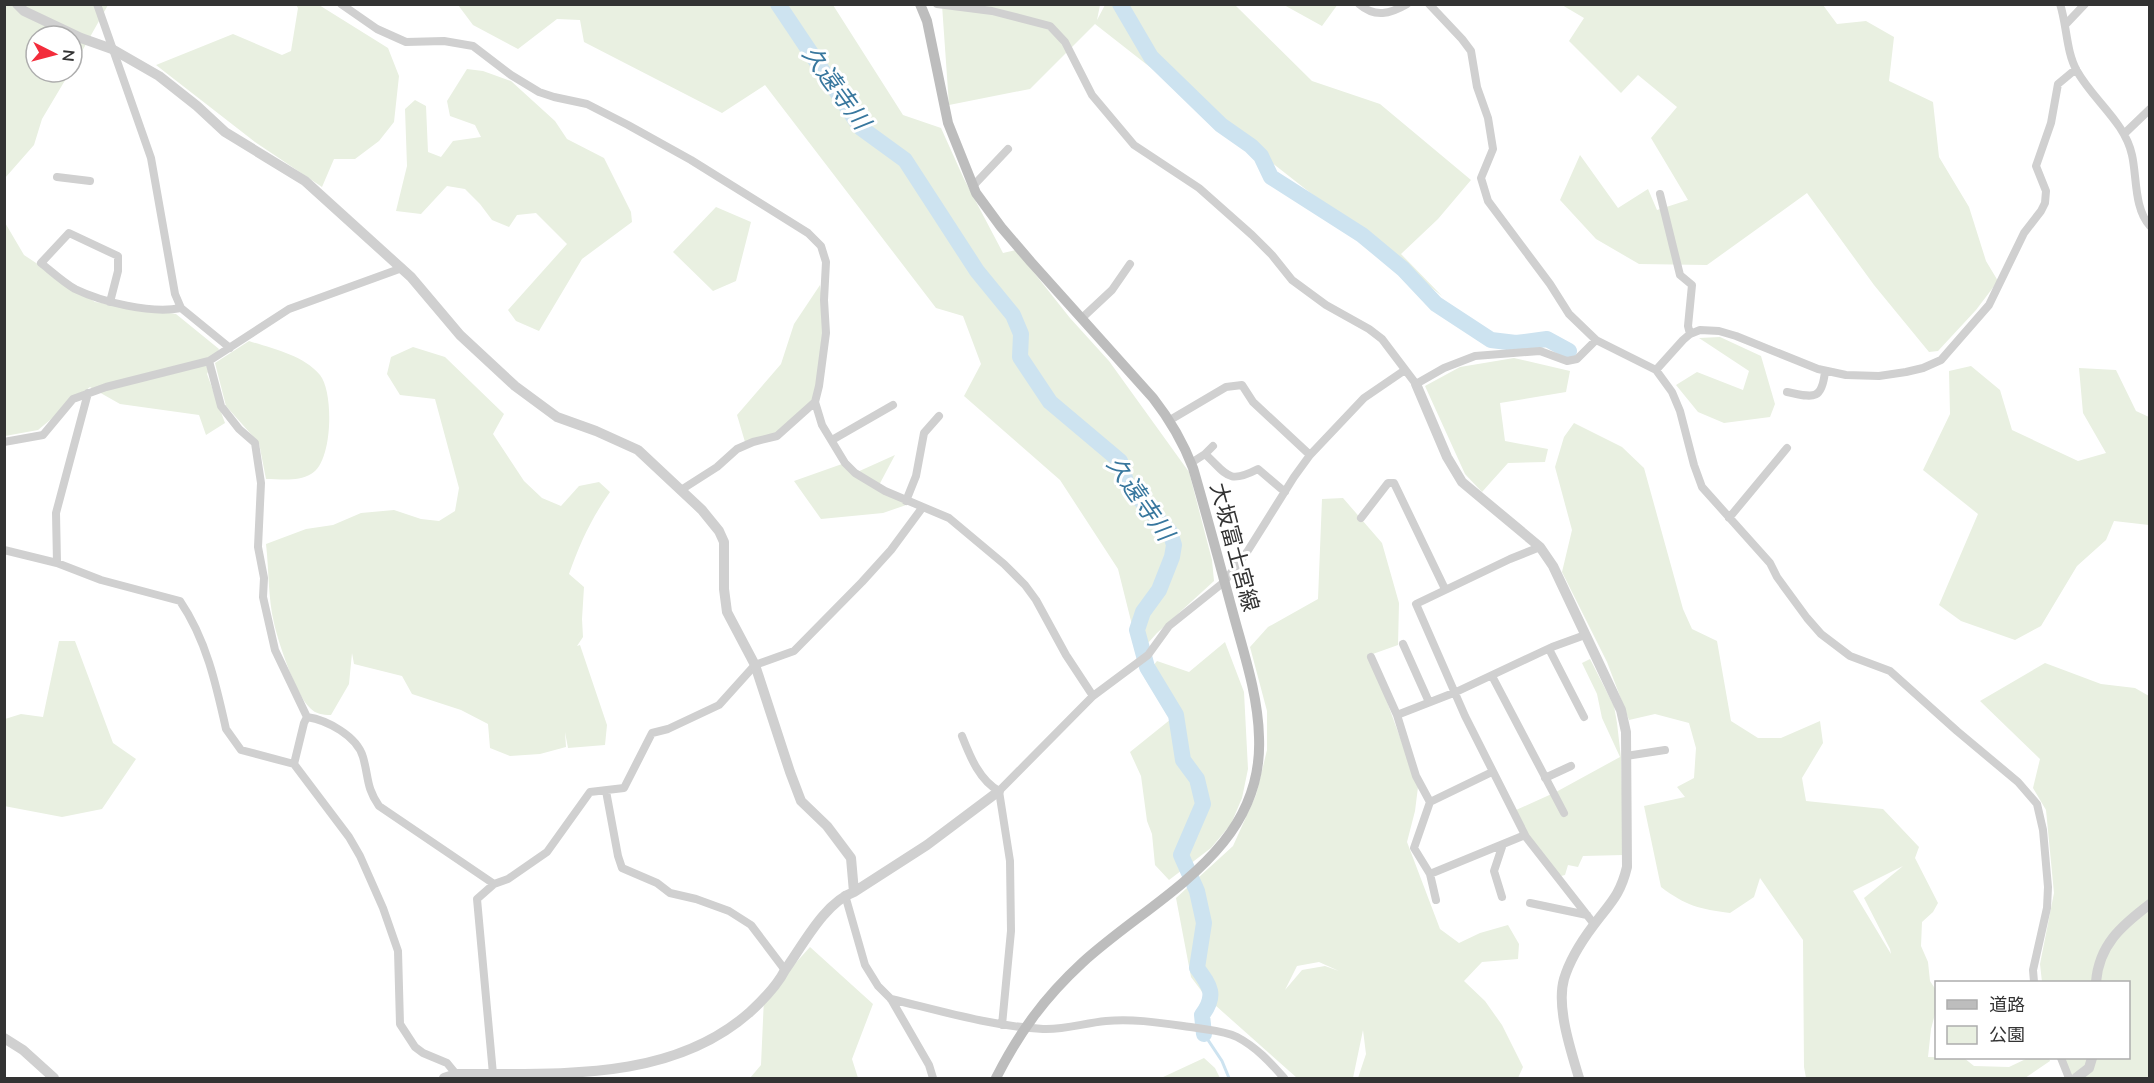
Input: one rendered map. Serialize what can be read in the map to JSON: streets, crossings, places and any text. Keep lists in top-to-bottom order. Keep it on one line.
{"streets":{"main road":["大坂富士宮線"]},"water":["久遠寺川"],"legend":["道路","公園"],"north":"right"}
